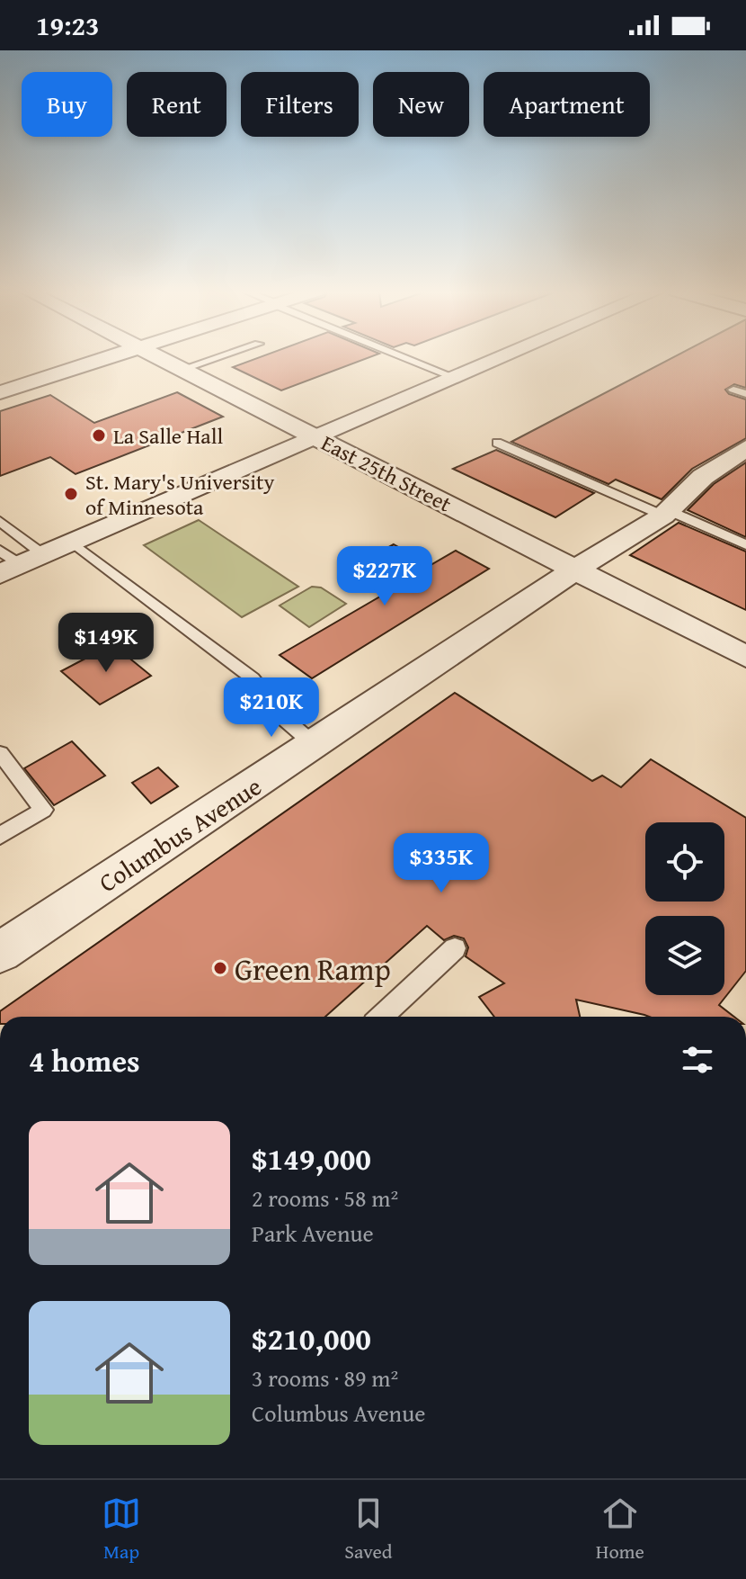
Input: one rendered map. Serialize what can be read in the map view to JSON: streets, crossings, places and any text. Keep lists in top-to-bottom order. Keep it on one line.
{"streets":{"street":["East 25th Street","Columbus Avenue"]},"crossings":[["East 25th Street","Columbus Avenue"]],"places":["La Salle Hall","St. Mary's University of Minnesota","Green Ramp"],"page":{"status":"19:23","chip":["Buy","Rent","Filters","New","Apartment"],"price":["$227K","$149K","$210K","$335K"],"heading":"4 homes","list":[{"name":"$149,000","note":"2 rooms · 58 m² · Park Avenue"},{"name":"$210,000","note":"3 rooms · 89 m² · Columbus Avenue"}],"tabs":["Map","Saved","Home"]}}
